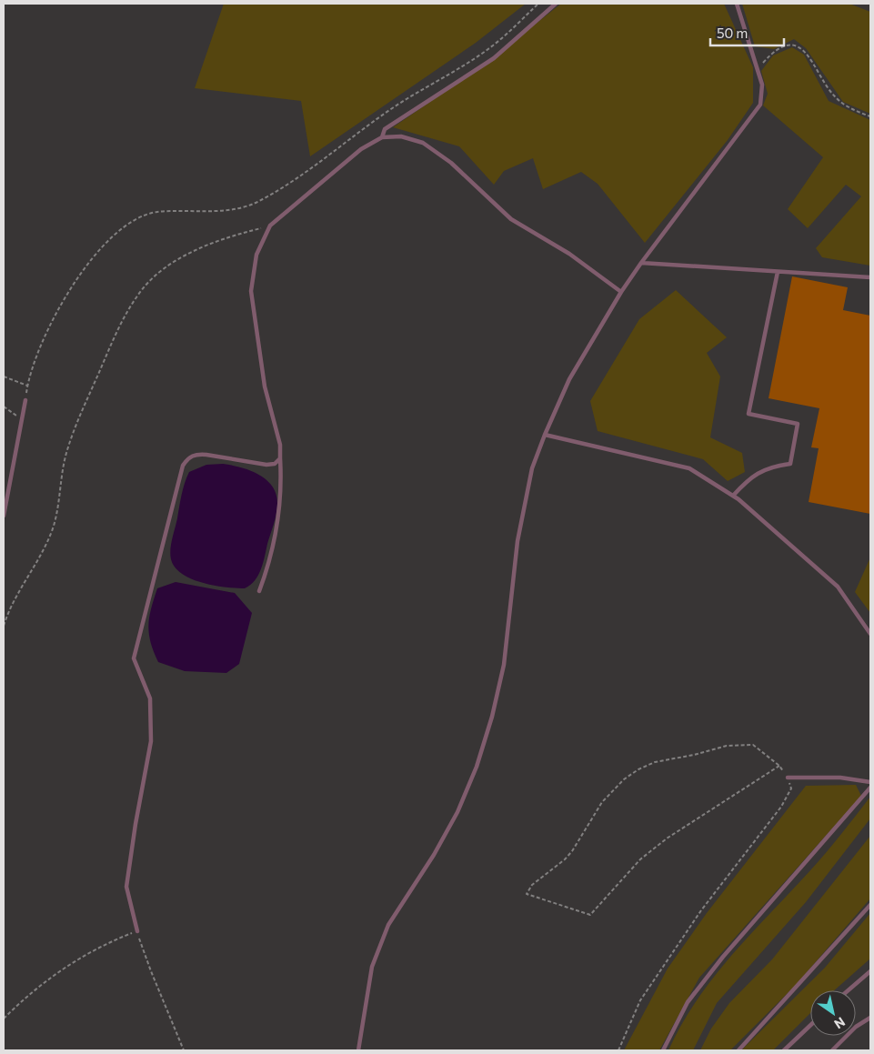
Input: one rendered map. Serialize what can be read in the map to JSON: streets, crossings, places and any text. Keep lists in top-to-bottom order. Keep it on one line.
{"scale_bar":"50 m","north":"bottom right"}
